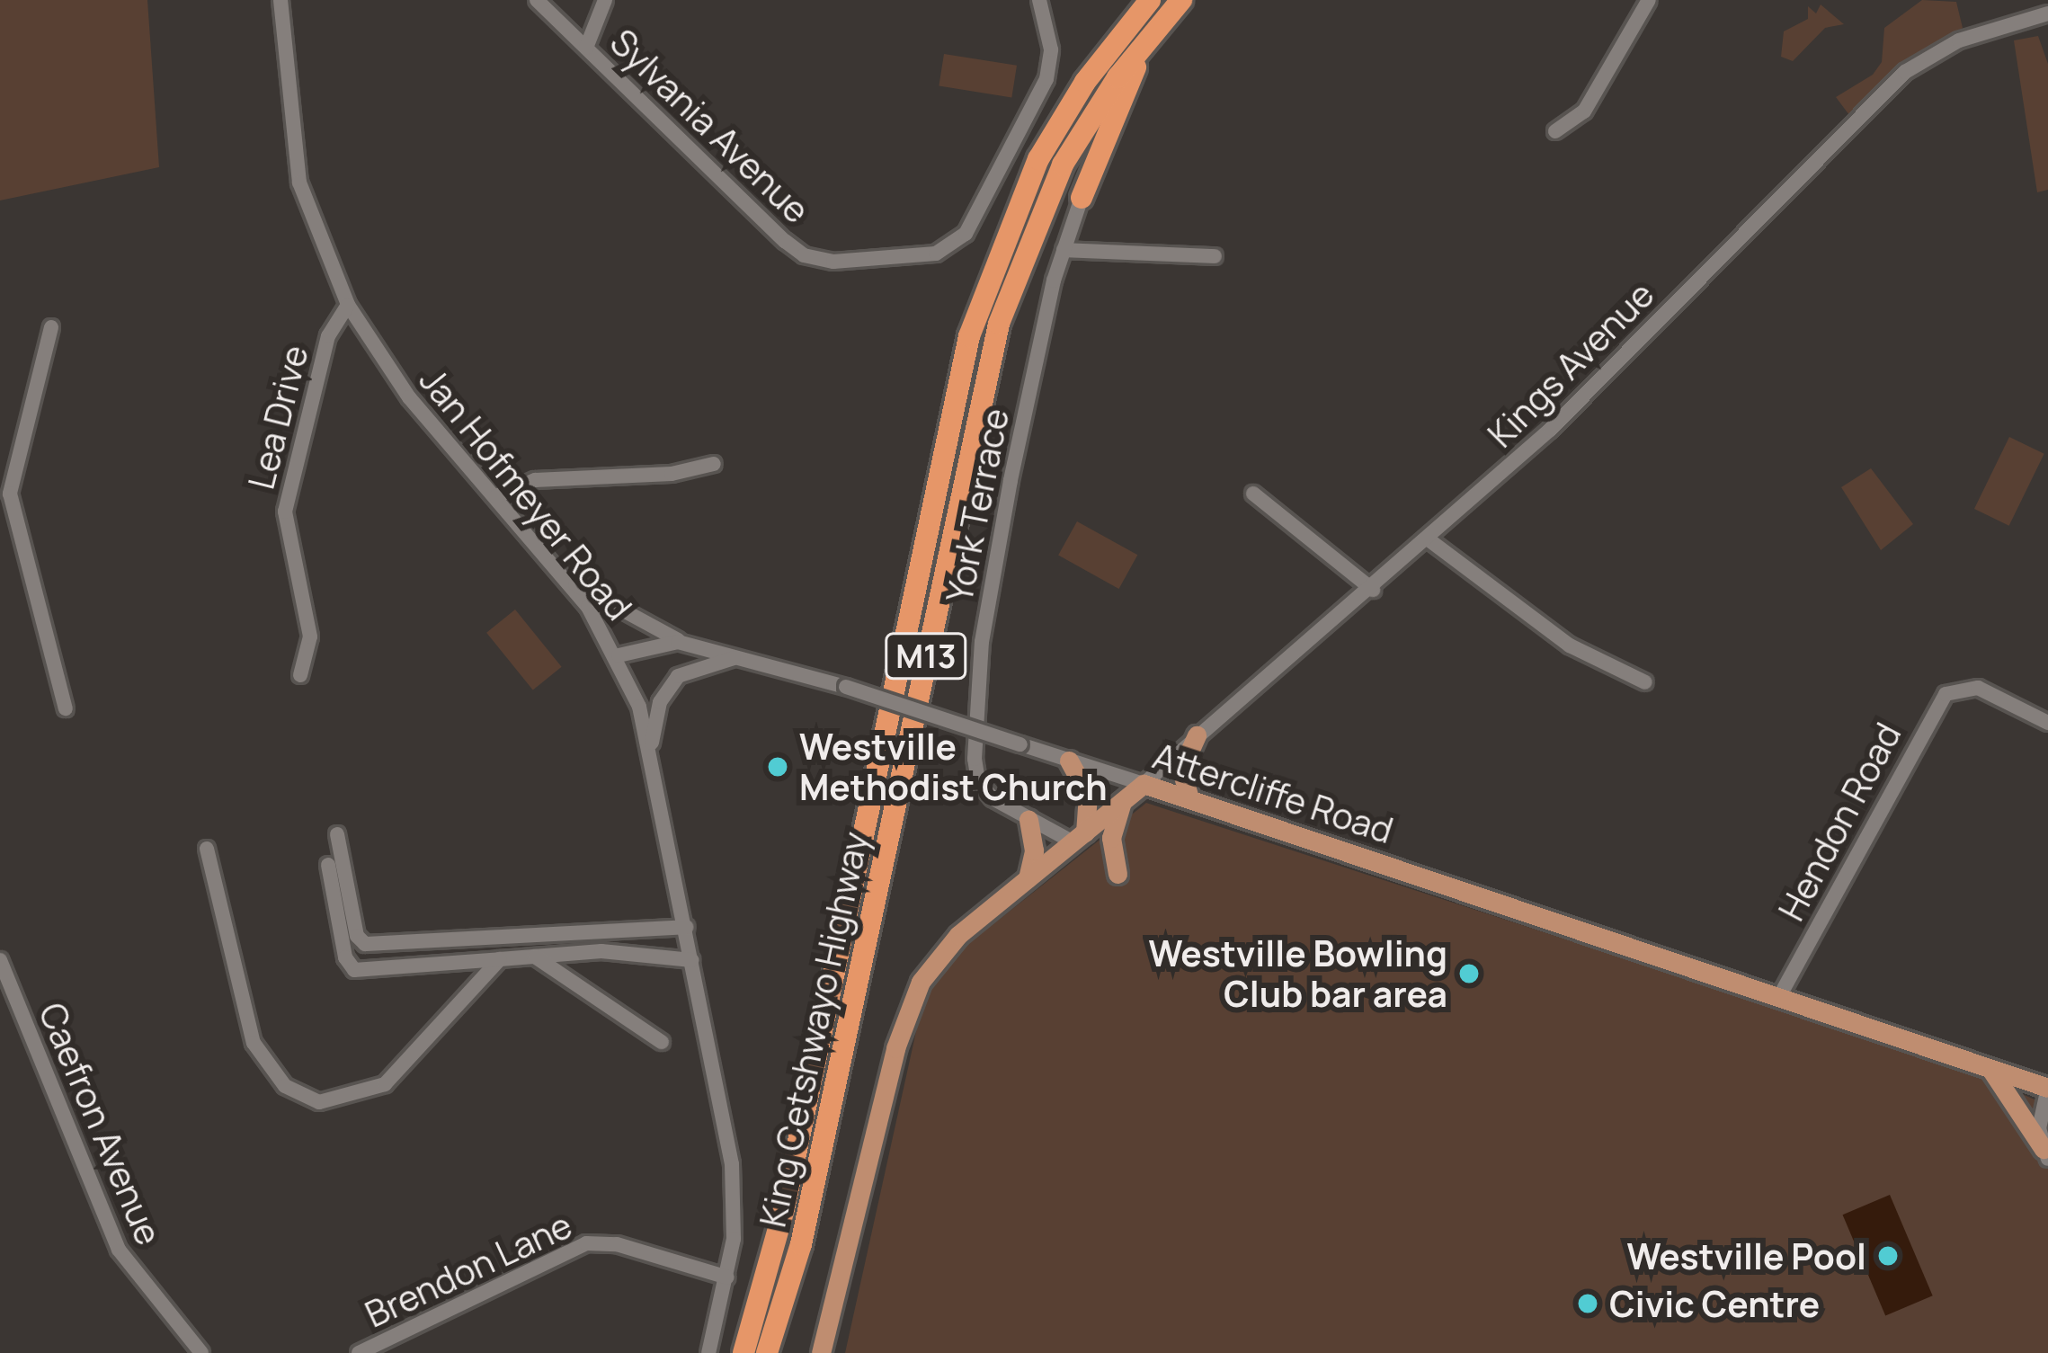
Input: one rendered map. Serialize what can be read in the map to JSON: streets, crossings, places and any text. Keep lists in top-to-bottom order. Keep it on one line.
{"streets":{"highway":["M13","King Cetshwayo Highway"],"main road":["Attercliffe Road"],"street":["Sylvania Avenue","Kings Avenue","Lea Drive","Jan Hofmeyer Road","York Terrace","Hendon Road","Caefron Avenue","Brendon Lane"]},"crossings":[["Kings Avenue","Attercliffe Road"],["Lea Drive","Jan Hofmeyer Road"],["Jan Hofmeyer Road","Attercliffe Road"],["Jan Hofmeyer Road","Brendon Lane"],["Attercliffe Road","Hendon Road"]],"places":["Westville Methodist Church","Westville Bowling Club bar area","Westville Pool","Civic Centre"]}
